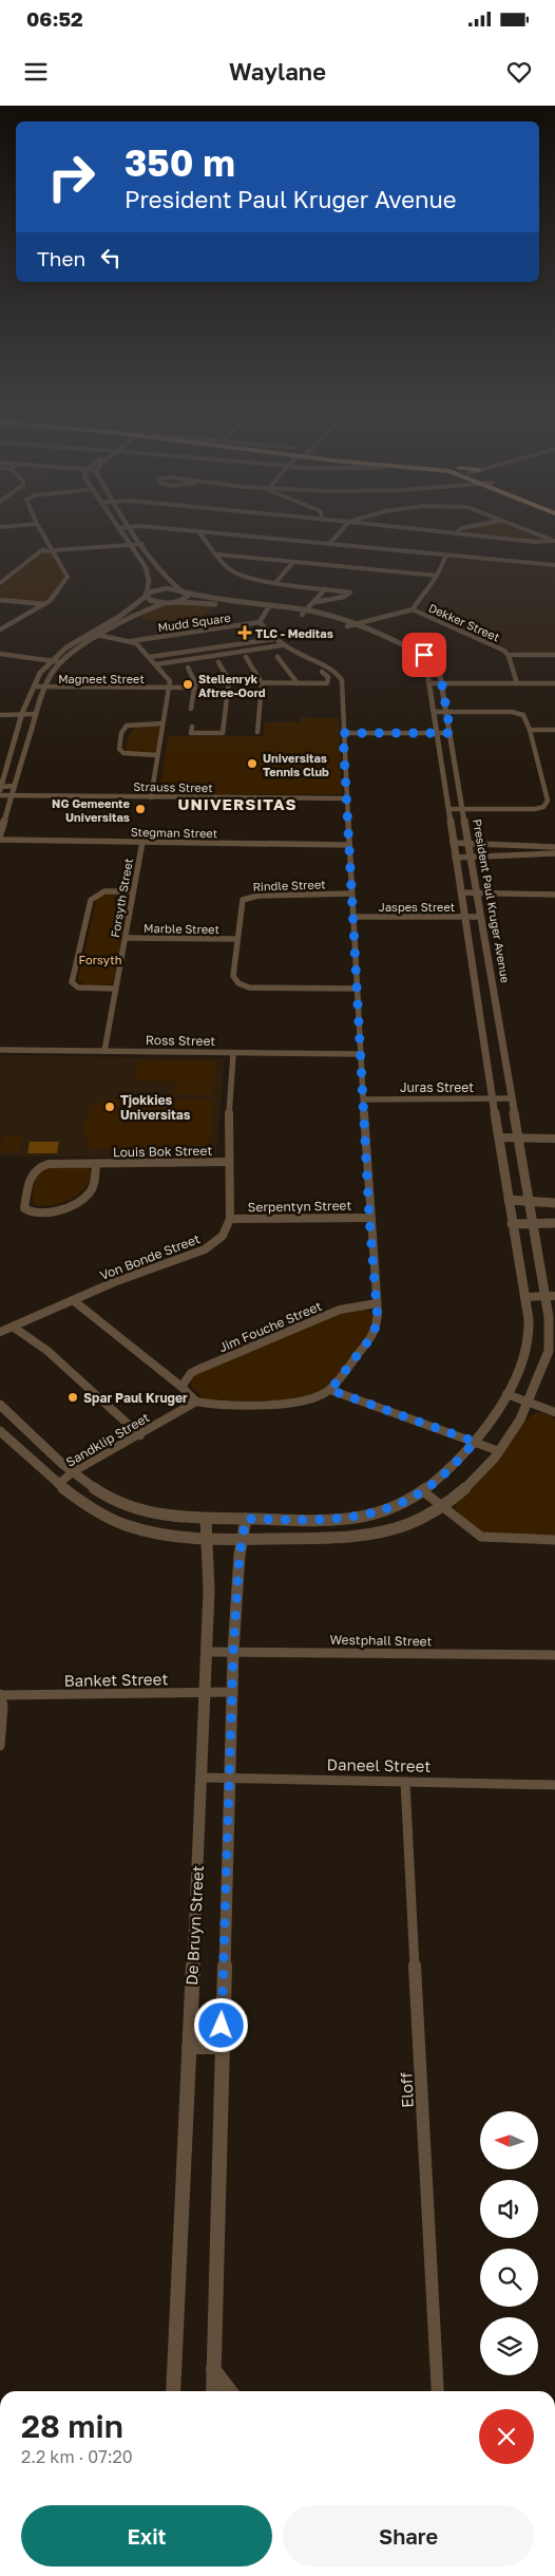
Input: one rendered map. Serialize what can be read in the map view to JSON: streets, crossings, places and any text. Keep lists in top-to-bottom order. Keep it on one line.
{"streets":{"street":["Mudd Square","Dekker Street","Magneet Street","Strauss Street","Stegman Street","Rindle Street","Forsyth Street","President Paul Kruger Avenue","Jaspes Street","Marble Street","Ross Street","Juras Street","Louis Bok Street","Serpentyn Street","Von Bonde Street","Jim Fouche Street","Sandklip Street","Westphall Street","Banket Street","Daneel Street","De Bruyn Street","Eloff"]},"crossings":[["Magneet Street","President Paul Kruger Avenue"],["Strauss Street","President Paul Kruger Avenue"],["Stegman Street","Forsyth Street"],["Rindle Street","Marble Street"],["Forsyth Street","Marble Street"],["Forsyth Street","Ross Street"],["President Paul Kruger Avenue","Jaspes Street"],["President Paul Kruger Avenue","Juras Street"],["President Paul Kruger Avenue","Sandklip Street"],["President Paul Kruger Avenue","De Bruyn Street"],["Serpentyn Street","Von Bonde Street"],["Westphall Street","De Bruyn Street"],["Banket Street","De Bruyn Street"],["Daneel Street","De Bruyn Street"],["Daneel Street","Eloff"]],"districts":["UNIVERSITAS"],"parks":["Forsyth"],"places":{"health":["TLC - Meditas"],"other":["Stellenryk Aftree-Oord","Universitas Tennis Club","NG Gemeente Universitas","Tjokkies Universitas","Spar Paul Kruger"]},"north":"left","page":{"status":"06:52","header":"Waylane","turn":["350 m","President Paul Kruger Avenue"],"then":"Then","heading":["28 min","2.2 km · 07:20"],"buttons":["Exit","Share"]}}
